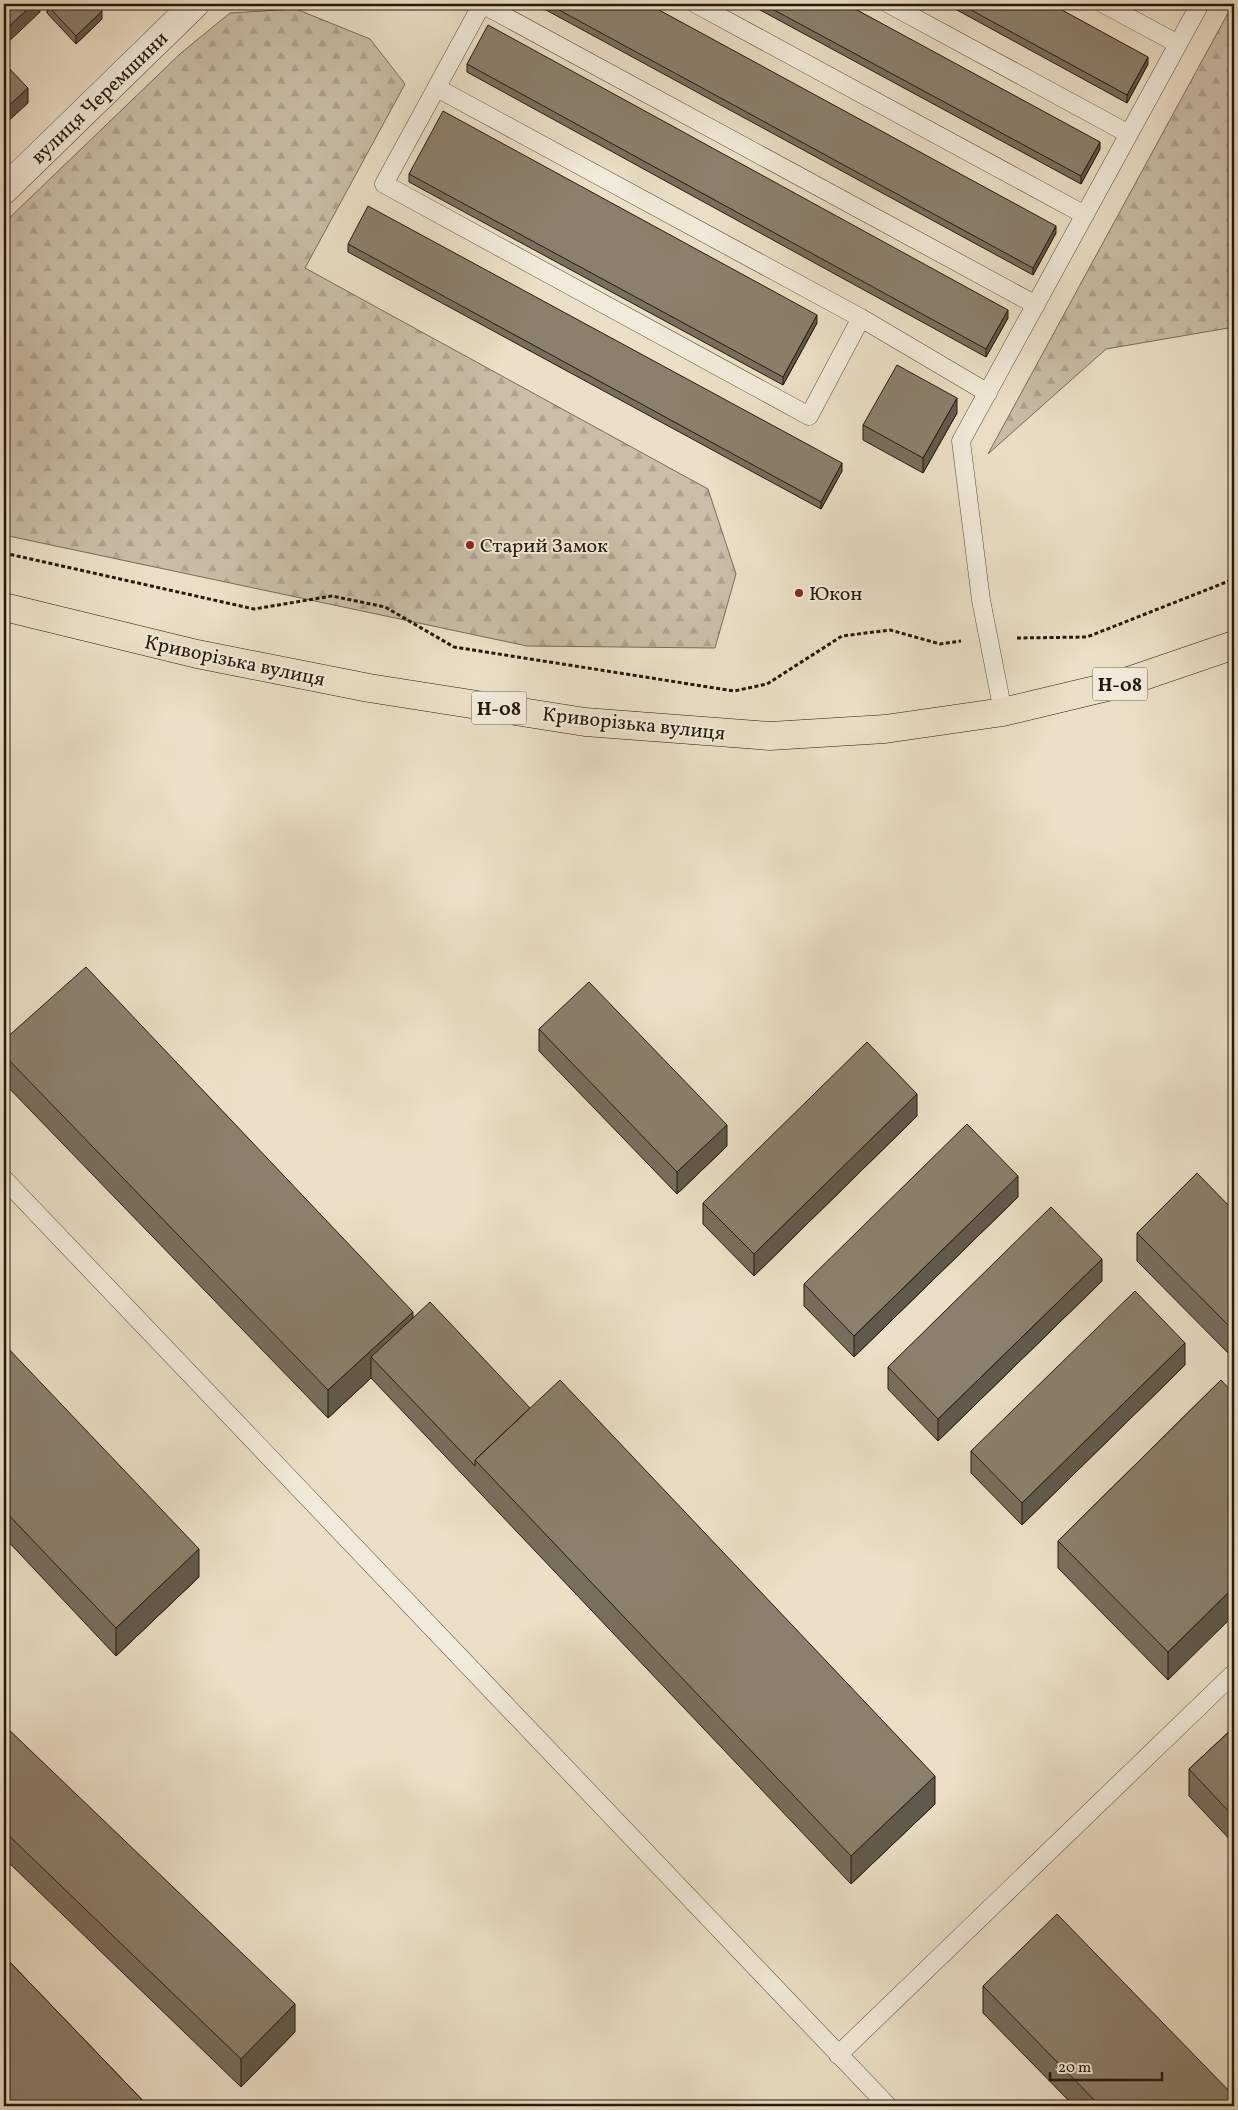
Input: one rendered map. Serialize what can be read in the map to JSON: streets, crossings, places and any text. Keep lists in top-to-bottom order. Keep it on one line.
{"streets":{"main road":["Криворізька вулиця","Н-08"],"street":["вулиця Черемшини"]},"places":["Старий Замок","Юкон"],"scale_bar":"20 m"}
